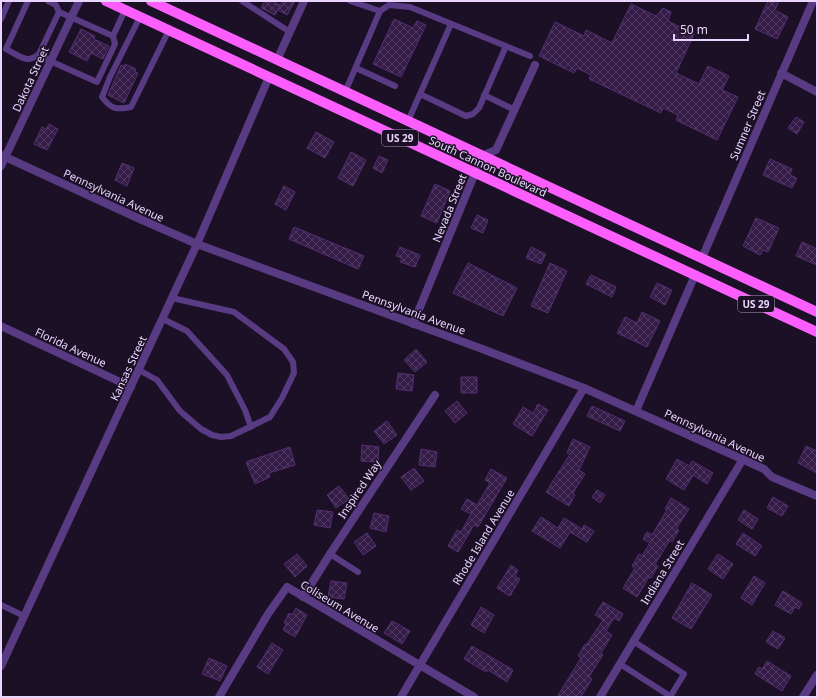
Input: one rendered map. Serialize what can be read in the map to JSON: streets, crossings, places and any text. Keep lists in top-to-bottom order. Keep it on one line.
{"streets":{"main road":["US 29","South Cannon Boulevard"],"street":["Dakota Street","Sumner Street","Pennsylvania Avenue","Nevada Street","Florida Avenue","Kansas Street","Inspired Way","Rhode Island Avenue","Indiana Street","Coliseum Avenue"]},"crossings":[["Dakota Street","Pennsylvania Avenue"],["Sumner Street","South Cannon Boulevard"],["South Cannon Boulevard","Nevada Street"],["South Cannon Boulevard","Kansas Street"],["Pennsylvania Avenue","Nevada Street"],["Pennsylvania Avenue","Kansas Street"],["Pennsylvania Avenue","Rhode Island Avenue"],["Pennsylvania Avenue","Indiana Street"],["Florida Avenue","Kansas Street"],["Inspired Way","Coliseum Avenue"],["Rhode Island Avenue","Coliseum Avenue"]],"scale_bar":"50 m"}
